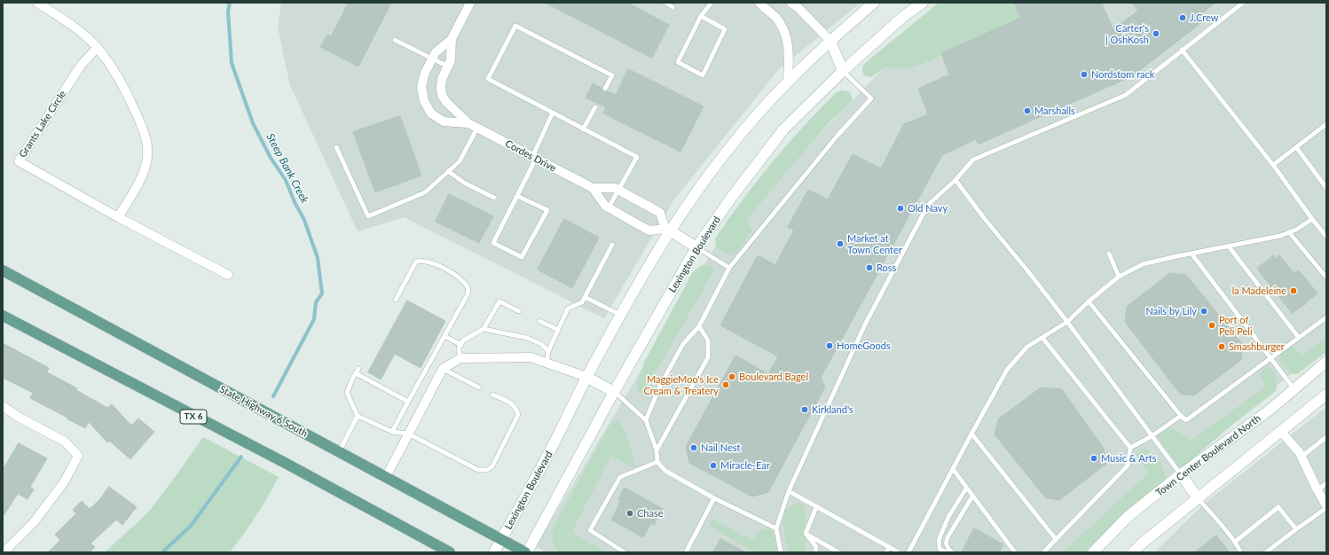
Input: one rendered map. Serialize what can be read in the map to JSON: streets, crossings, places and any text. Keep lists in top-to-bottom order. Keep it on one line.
{"streets":{"main road":["Lexington Boulevard","State Highway 6 South","TX 6","Town Center Boulevard North"],"street":["Grants Lake Circle","Cordes Drive"]},"crossings":[["Cordes Drive","Lexington Boulevard"],["Lexington Boulevard","State Highway 6 South"]],"water":["Steep Bank Creek"],"places":["J.Crew","Carter's | OshKosh","Nordstom rack","Marshalls","Old Navy","Market at Town Center","Ross","la Madeleine","Nails by Lily","Port of Peli Peli","HomeGoods","Smashburger","Boulevard Bagel","MaggieMoo's Ice Cream & Treatery","Kirkland's","Nail Nest","Music & Arts","Miracle-Ear","Chase"]}
